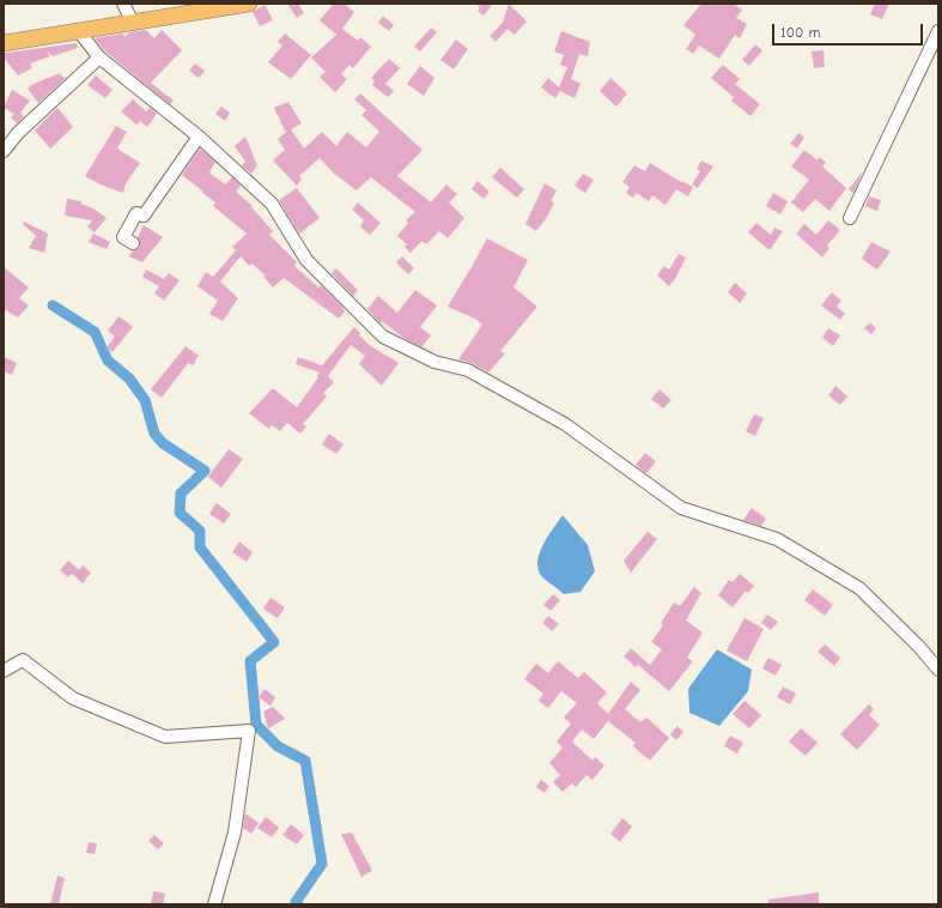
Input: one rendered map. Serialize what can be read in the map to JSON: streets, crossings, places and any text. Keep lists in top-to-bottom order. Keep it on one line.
{"scale_bar":"100 m"}
